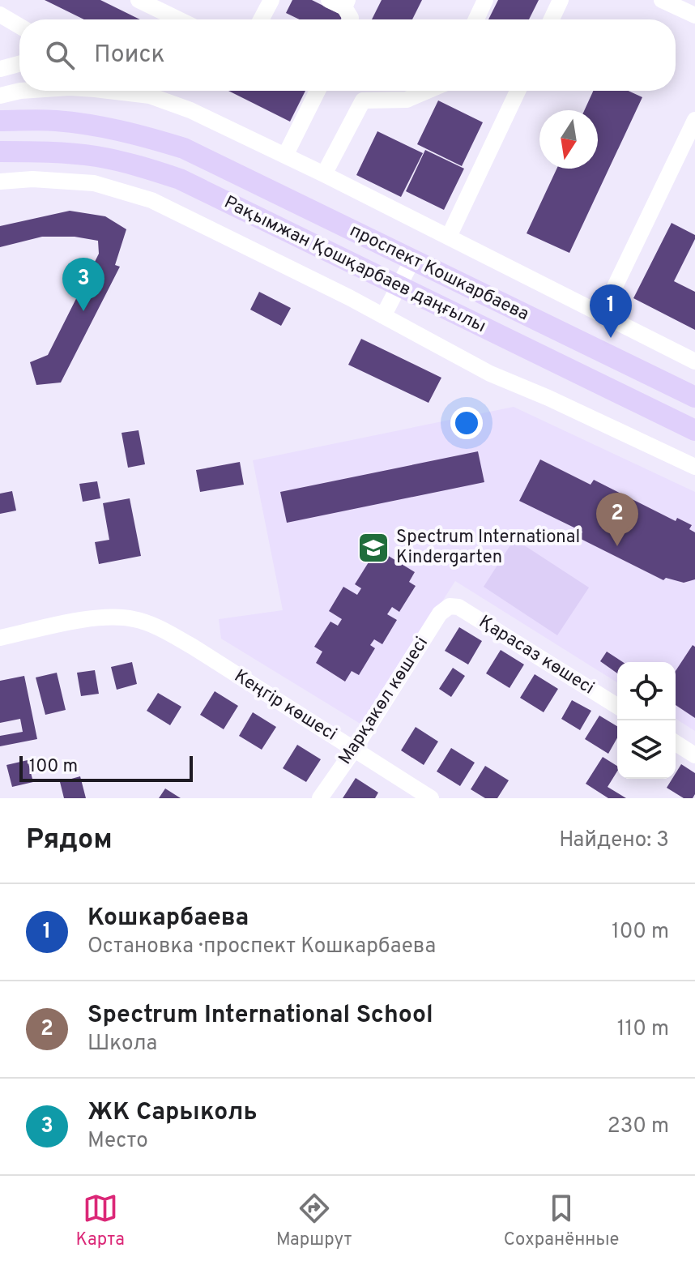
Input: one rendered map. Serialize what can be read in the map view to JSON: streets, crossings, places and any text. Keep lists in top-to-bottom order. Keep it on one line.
{"streets":{"main road":["Рақымжан Қошқарбаев даңғылы","проспект Кошкарбаева"],"street":["Қарасаз көшесі","Марқакөл көшесі","Кеңгір көшесі"]},"crossings":[["Қарасаз көшесі","Марқакөл көшесі"],["Марқакөл көшесі","Кеңгір көшесі"]],"places":{"school or university":["Spectrum International Kindergarten"]},"scale_bar":"100 m","north":"bottom","page":{"search":"Поиск","pins":["3","1","2"],"scale":"100 m","heading":["Рядом","Найдено: 3"],"list":[{"mark":"1","name":"Кошкарбаева","note":"Остановка · проспект Кошкарбаева","value":"100 m"},{"mark":"2","name":"Spectrum International School","note":"Школа","value":"110 m"},{"mark":"3","name":"ЖК Сарыколь","note":"Место","value":"230 m"}],"nav":["Карта","Маршрут","Сохранённые"]}}
